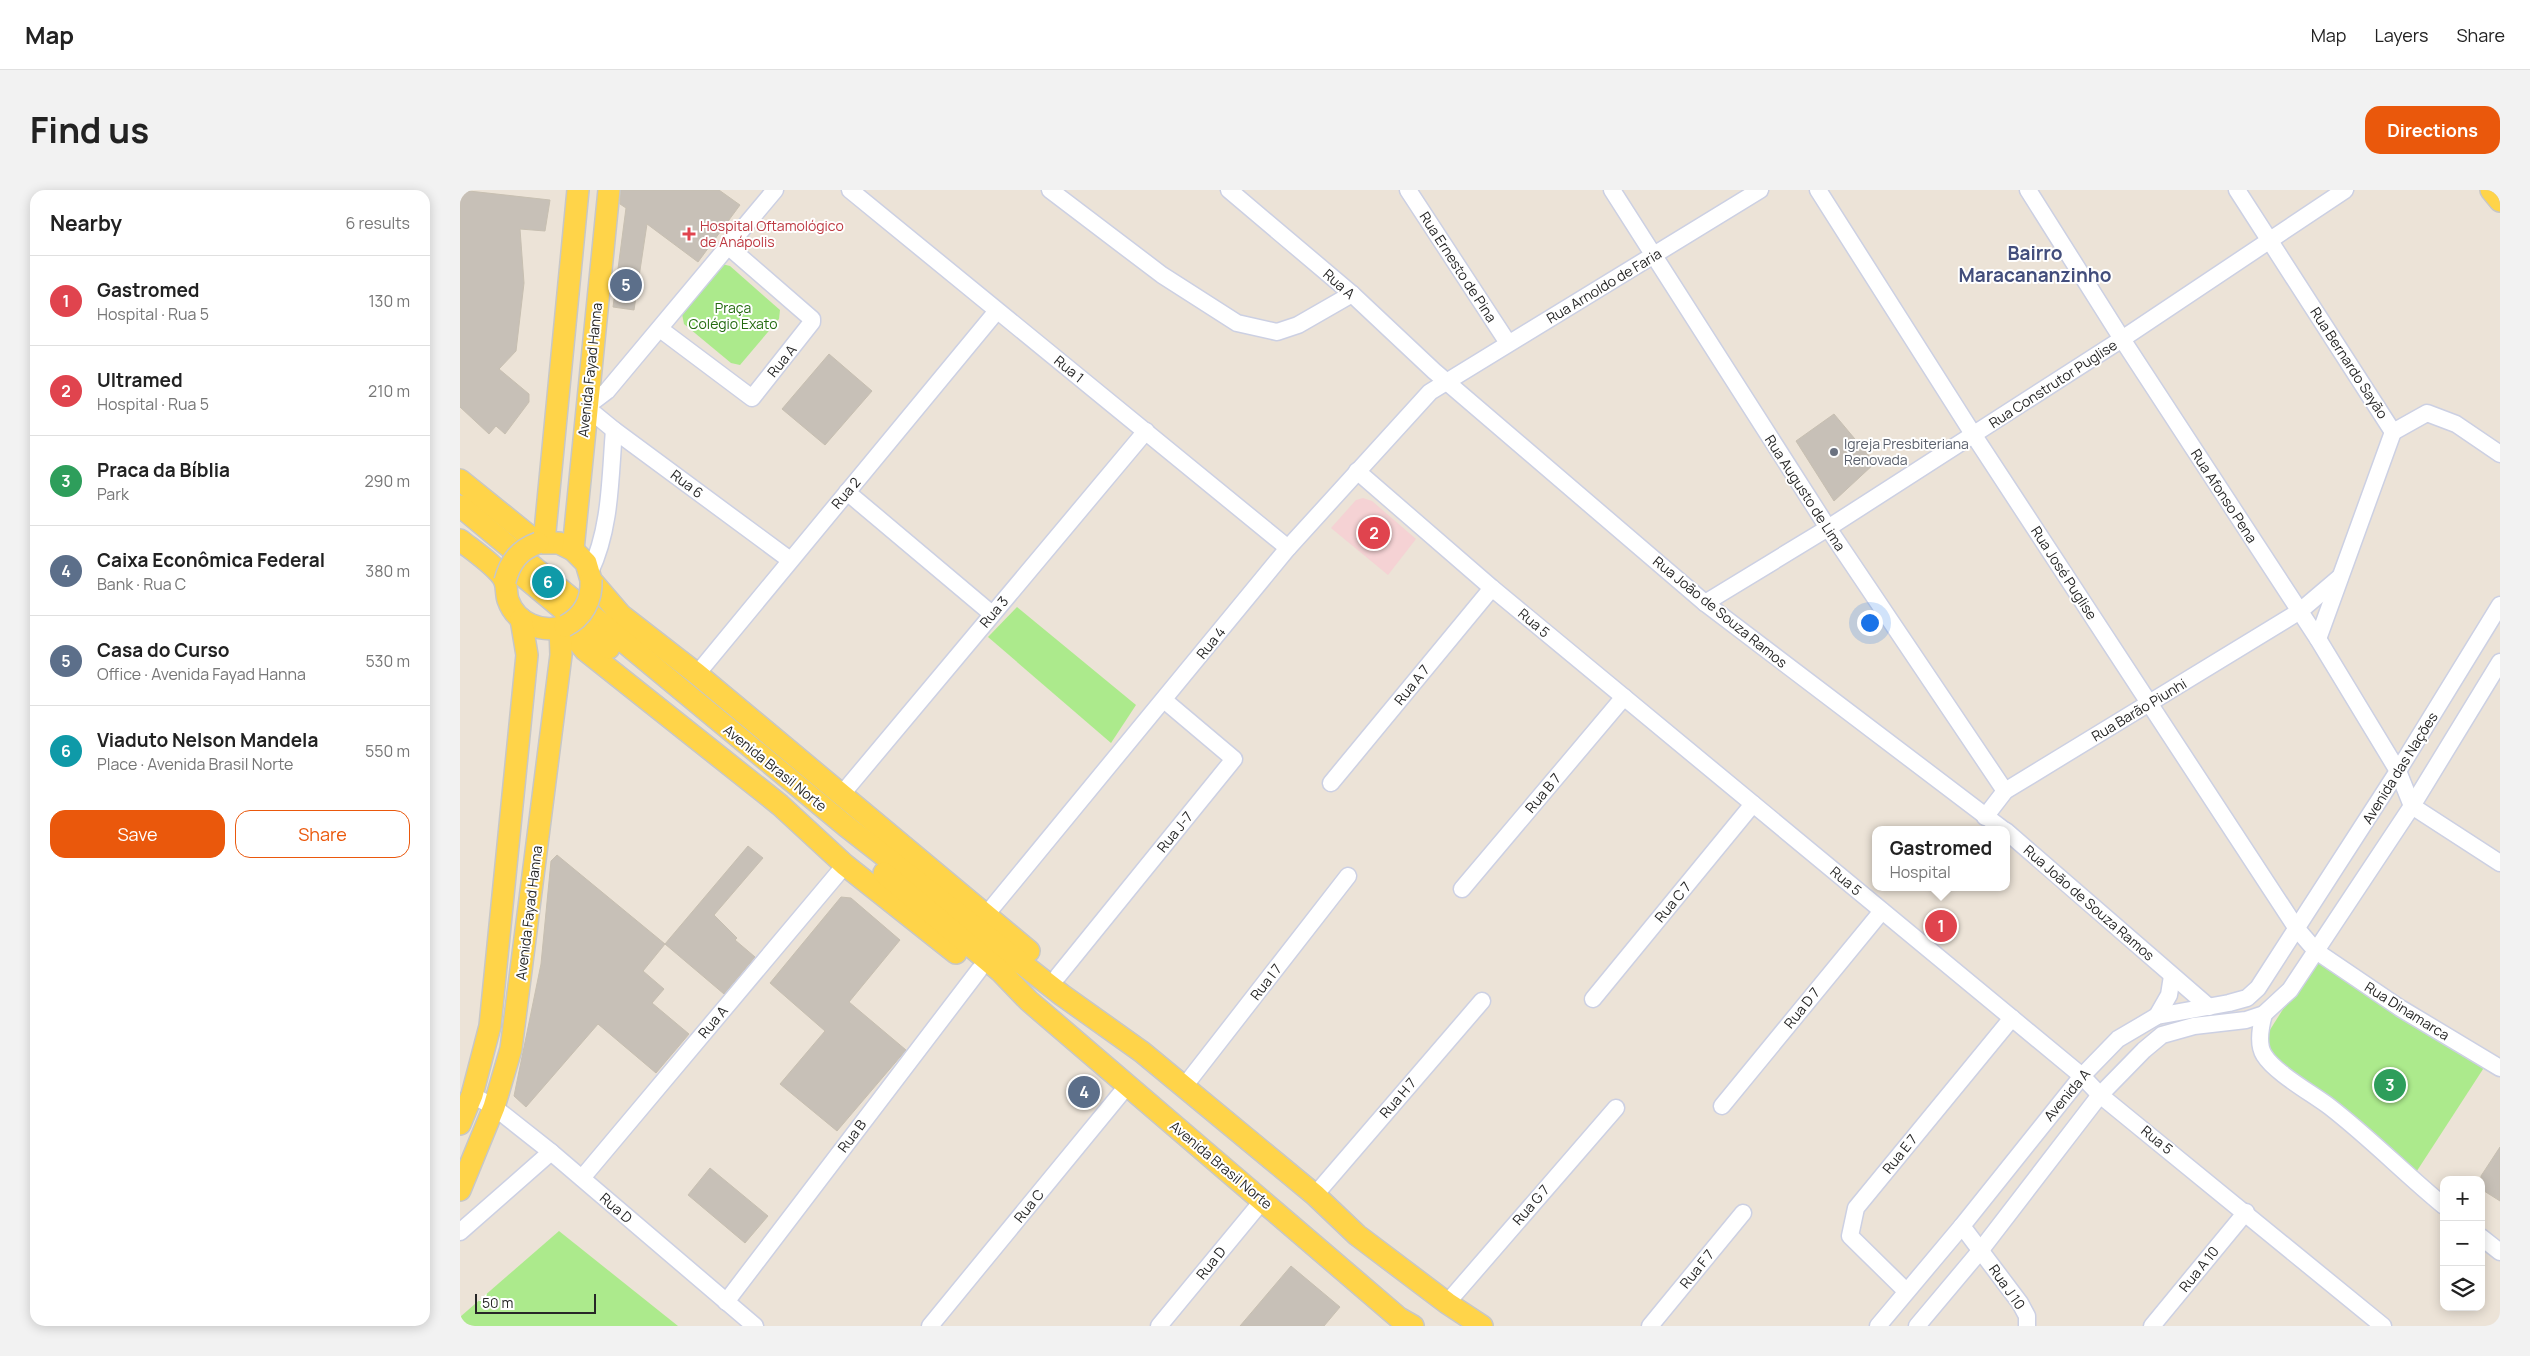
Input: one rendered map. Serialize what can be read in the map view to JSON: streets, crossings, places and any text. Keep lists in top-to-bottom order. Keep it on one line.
{"streets":{"main road":["Avenida Fayad Hanna","Avenida Brasil Norte"],"street":["Rua Ernesto de Pina","Rua A","Rua Arnoldo de Faria","Rua Bernardo Sayão","Rua 1","Rua Construtor Puglise","Rua 6","Rua 2","Rua Augusto de Lima","Rua Afonso Pena","Rua José Puglise","Rua 3","Rua João de Souza Ramos","Rua 5","Rua 4","Rua A 7","Rua Barão Piunhi","Avenida das Nações","Rua B 7","Rua J-7","Rua C 7","Rua I 7","Rua D 7","Rua Dinamarca","Avenida A","Rua H 7","Rua B","Rua E 7","Rua G 7","Rua C","Rua D","Rua F 7","Rua A 10","Rua J 10"]},"crossings":[["Rua Ernesto de Pina","Rua Arnoldo de Faria"],["Rua A","Rua Arnoldo de Faria"],["Rua A","Rua João de Souza Ramos"],["Rua A","Rua 4"],["Rua A","Avenida Brasil Norte"],["Rua A","Rua D"],["Rua Arnoldo de Faria","Rua Augusto de Lima"],["Rua Arnoldo de Faria","Rua João de Souza Ramos"],["Rua Arnoldo de Faria","Rua 4"],["Rua Bernardo Sayão","Rua Construtor Puglise"],["Rua Bernardo Sayão","Rua Afonso Pena"],["Rua Bernardo Sayão","Rua Barão Piunhi"],["Rua 1","Rua 2"],["Rua 1","Rua 3"],["Rua 1","Rua 4"],["Avenida Fayad Hanna","Rua 6"],["Avenida Fayad Hanna","Avenida Brasil Norte"],["Avenida Fayad Hanna","Rua D"],["Rua Construtor Puglise","Rua Augusto de Lima"],["Rua Construtor Puglise","Rua Afonso Pena"],["Rua Construtor Puglise","Rua José Puglise"],["Rua Construtor Puglise","Rua João de Souza Ramos"],["Rua 6","Rua 2"],["Rua 2","Avenida Brasil Norte"],["Rua Augusto de Lima","Rua Barão Piunhi"],["Rua Afonso Pena","Rua Barão Piunhi"],["Rua Afonso Pena","Avenida das Nações"],["Rua José Puglise","Rua Barão Piunhi"],["Rua José Puglise","Avenida das Nações"],["Rua José Puglise","Rua Dinamarca"],["Rua José Puglise","Avenida A"],["Rua 3","Avenida Brasil Norte"],["Rua João de Souza Ramos","Rua 4"],["Rua João de Souza Ramos","Rua Barão Piunhi"],["Rua João de Souza Ramos","Avenida A"],["Rua 5","Rua 4"],["Rua 5","Rua A 7"],["Rua 5","Rua B 7"],["Rua 5","Rua C 7"],["Rua 5","Rua D 7"],["Rua 5","Avenida A"],["Rua 5","Rua E 7"],["Rua 5","Rua A 10"],["Rua 4","Avenida Brasil Norte"],["Rua 4","Rua J-7"],["Avenida Brasil Norte","Rua J-7"],["Avenida Brasil Norte","Rua I 7"],["Avenida Brasil Norte","Rua H 7"],["Avenida Brasil Norte","Rua B"],["Avenida Brasil Norte","Rua G 7"],["Avenida Brasil Norte","Rua C"],["Avenida Brasil Norte","Rua D"],["Avenida das Nações","Rua Dinamarca"],["Avenida das Nações","Avenida A"],["Rua Dinamarca","Avenida A"],["Avenida A","Rua E 7"],["Avenida A","Rua J 10"],["Rua B","Rua D"]],"districts":["Bairro Maracananzinho"],"parks":["Praça Colégio Exato"],"places":{"health":["Hospital Oftamológico de Anápolis"],"other":["Igreja Presbiteriana Renovada"]},"scale_bar":"50 m","page":{"header":"Map","nav":["Map","Layers","Share"],"title":"Find us","buttons":["Directions",["Save","Share"]],"heading":["Nearby","6 results"],"list":[{"mark":"1","name":"Gastromed","note":"Hospital · Rua 5","value":"130 m"},{"mark":"2","name":"Ultramed","note":"Hospital · Rua 5","value":"210 m"},{"mark":"3","name":"Praca da Bíblia","note":"Park","value":"290 m"},{"mark":"4","name":"Caixa Econômica Federal","note":"Bank · Rua C","value":"380 m"},{"mark":"5","name":"Casa do Curso","note":"Office · Avenida Fayad Hanna","value":"530 m"},{"mark":"6","name":"Viaduto Nelson Mandela","note":"Place · Avenida Brasil Norte","value":"550 m"}],"pins":["5","2","6","1","3","4"],"popup":["Gastromed","Hospital"],"map_buttons":["+","−"],"scale":"50 m"}}
